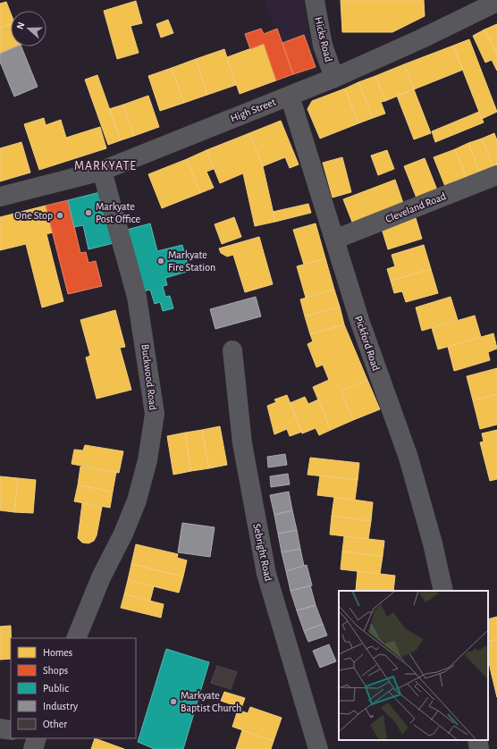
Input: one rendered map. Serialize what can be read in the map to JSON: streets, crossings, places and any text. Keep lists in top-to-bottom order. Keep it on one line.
{"streets":{"street":["Hicks Road","High Street","Cleveland Road","Pickford Road","Buckwood Road","Sebright Road"]},"crossings":[["Hicks Road","High Street"],["High Street","Pickford Road"],["High Street","Buckwood Road"],["Cleveland Road","Pickford Road"]],"districts":["MARKYATE"],"places":["Markyate Post Office","One Stop","Markyate Fire Station","Markyate Baptist Church"],"legend":["Homes","Shops","Public","Industry","Other"],"north":"left"}
